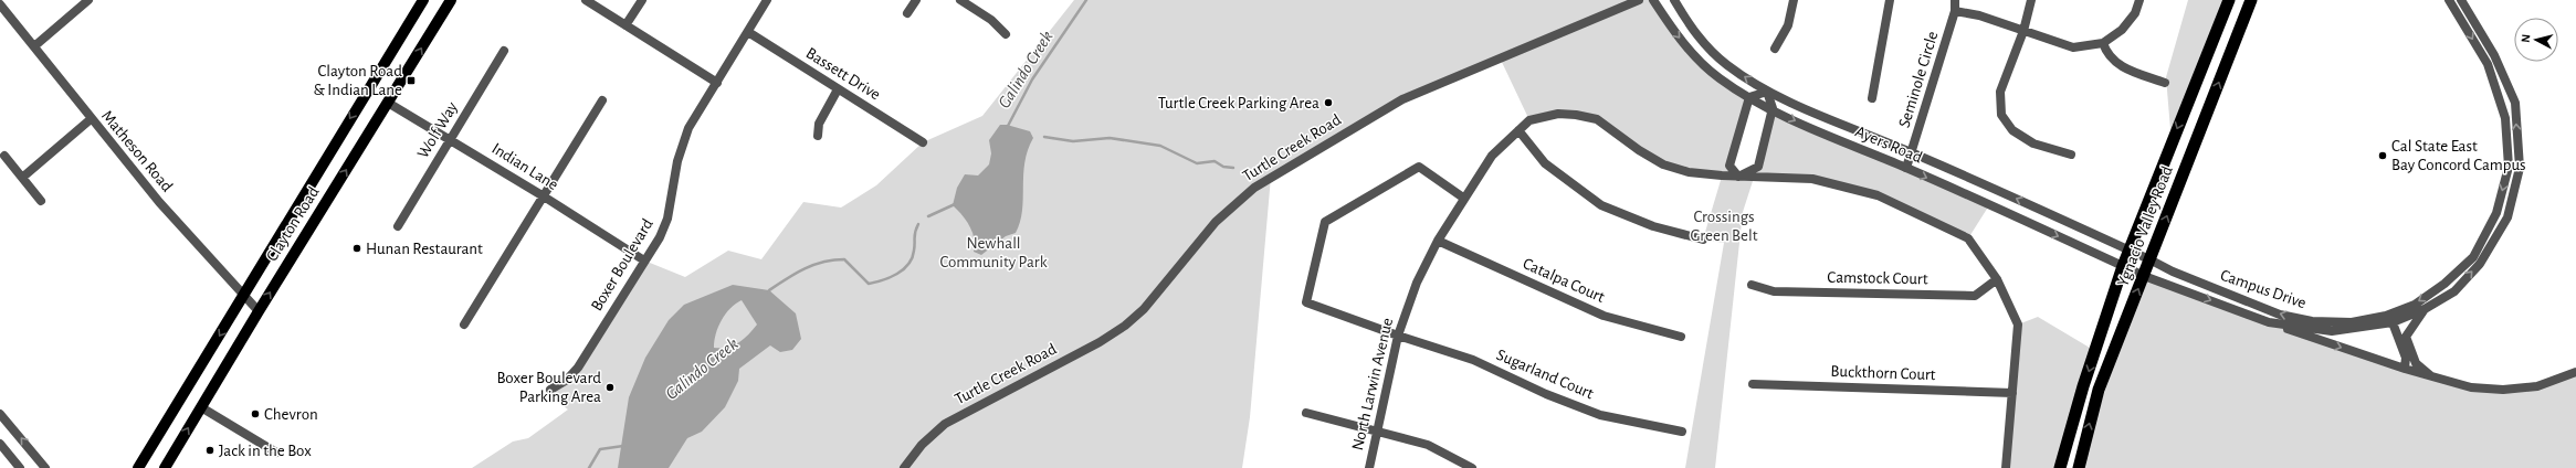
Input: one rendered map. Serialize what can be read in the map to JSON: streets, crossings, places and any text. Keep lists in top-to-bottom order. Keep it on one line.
{"streets":{"highway":["Ygnacio Valley Road"],"main road":["Clayton Road"],"street":["Bassett Drive","Seminole Circle","Wolf Way","Ayers Road","Turtle Creek Road","Matheson Road","Indian Lane","Boxer Boulevard","Camstock Court","Catalpa Court","Campus Drive","Buckthorn Court","Sugarland Court","North Larwin Avenue"]},"crossings":[["Bassett Drive","Boxer Boulevard"],["Seminole Circle","Ayers Road"],["Wolf Way","Indian Lane"],["Ayers Road","Ygnacio Valley Road"],["Ayers Road","Campus Drive"],["Matheson Road","Clayton Road"],["Indian Lane","Clayton Road"],["Indian Lane","Boxer Boulevard"],["Ygnacio Valley Road","Campus Drive"],["Camstock Court","North Larwin Avenue"],["Catalpa Court","North Larwin Avenue"],["Buckthorn Court","North Larwin Avenue"],["Sugarland Court","North Larwin Avenue"]],"water":["Galindo Creek"],"parks":["Crossings Green Belt","Newhall Community Park"],"places":{"transit":["Clayton Road & Indian Lane"],"other":["Turtle Creek Parking Area","Cal State East Bay Concord Campus","Hunan Restaurant","Boxer Boulevard Parking Area","Chevron","Jack in the Box"]},"north":"left"}
